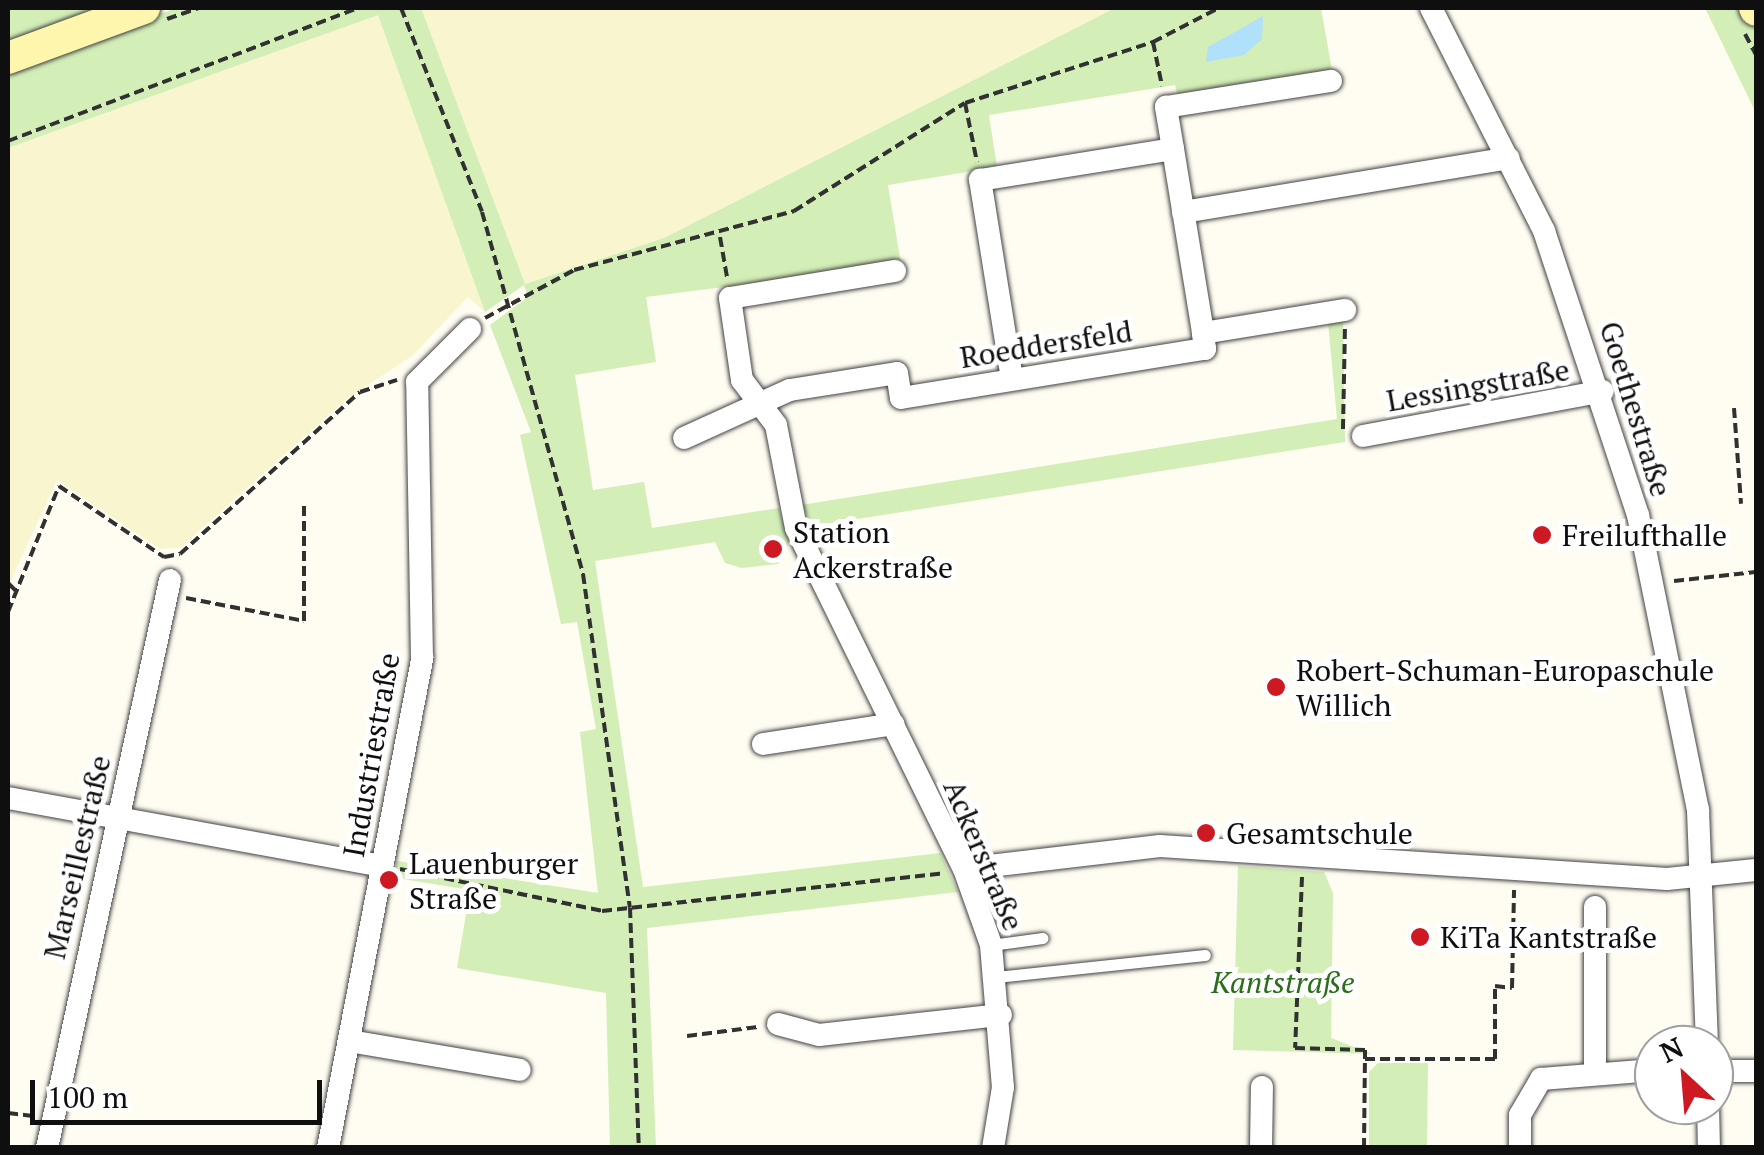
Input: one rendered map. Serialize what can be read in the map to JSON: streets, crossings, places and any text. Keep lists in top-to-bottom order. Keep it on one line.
{"streets":{"street":["Roeddersfeld","Lessingstraße","Goethestraße","Industriestraße","Ackerstraße","Marseillestraße"]},"crossings":[["Roeddersfeld","Ackerstraße"],["Lessingstraße","Goethestraße"]],"parks":["Kantstraße"],"places":["Freilufthalle","Station Ackerstraße","Robert-Schuman-Europaschule Willich","Gesamtschule","Lauenburger Straße","KiTa Kantstraße"],"scale_bar":"100 m","north":"top left"}
